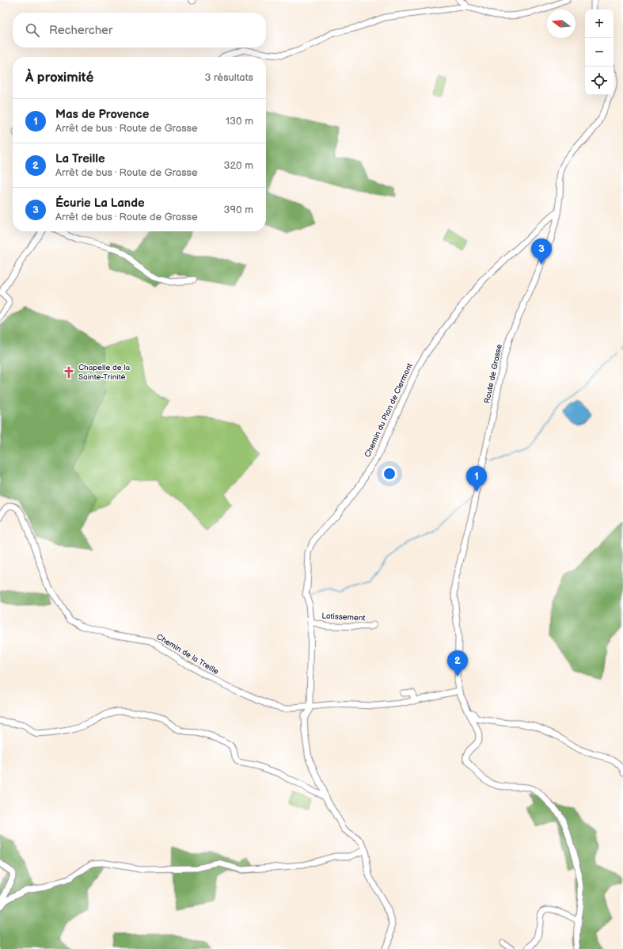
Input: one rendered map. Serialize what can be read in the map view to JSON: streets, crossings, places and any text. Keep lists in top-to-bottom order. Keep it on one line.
{"streets":{"street":["Route de Grasse","Chemin du Plan de Clermont","Lotissement","Chemin de la Treille"]},"crossings":[["Route de Grasse","Chemin du Plan de Clermont"],["Route de Grasse","Chemin de la Treille"],["Chemin du Plan de Clermont","Lotissement"],["Chemin du Plan de Clermont","Chemin de la Treille"]],"places":{"church":["Chapelle de la Sainte-Trinité"]},"north":"left","page":{"map_buttons":["+","−"],"search":"Rechercher","heading":["À proximité","3 résultats"],"list":[{"mark":"1","name":"Mas de Provence","note":"Arrêt de bus · Route de Grasse","value":"130 m"},{"mark":"2","name":"La Treille","note":"Arrêt de bus · Route de Grasse","value":"320 m"},{"mark":"3","name":"Écurie La Lande","note":"Arrêt de bus · Route de Grasse","value":"390 m"}],"pins":["3","1","2"]}}
